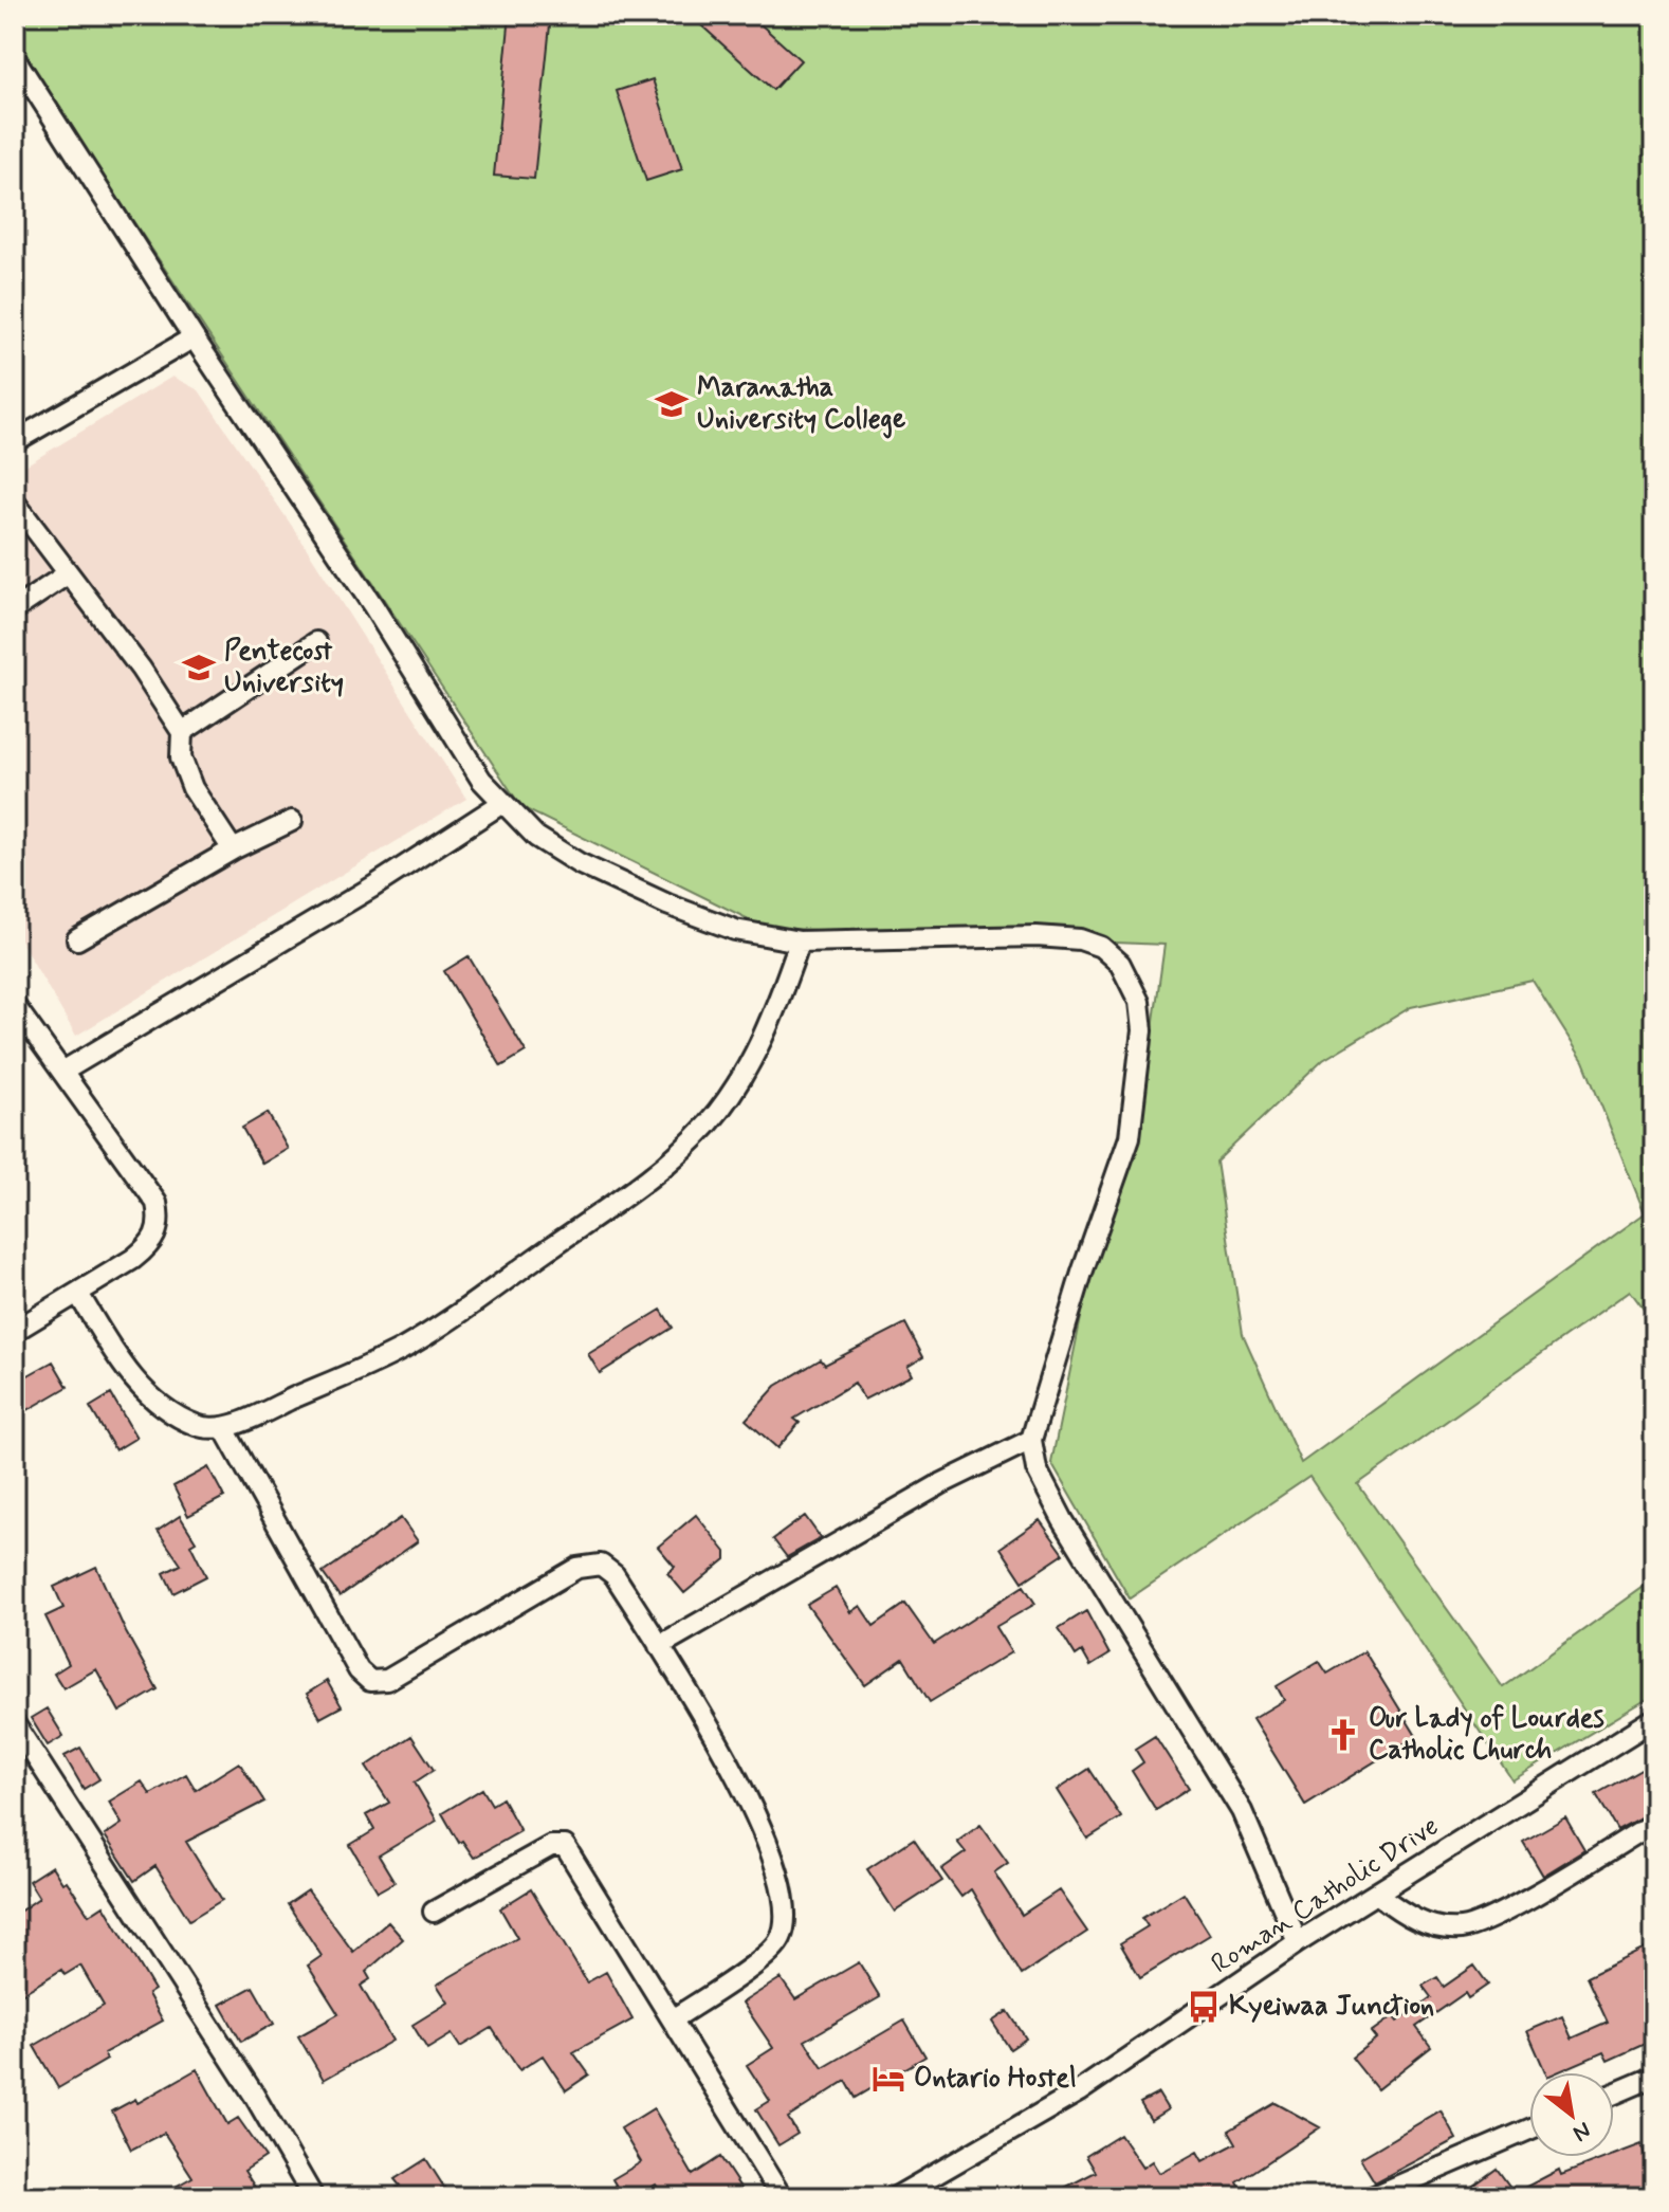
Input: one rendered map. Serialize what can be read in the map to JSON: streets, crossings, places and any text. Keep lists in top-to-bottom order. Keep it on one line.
{"streets":{"street":["Roman Catholic Drive"]},"places":{"school or university":["Maranatha University College","Pentecost University"],"church":["Our Lady of Lourdes Catholic Church"],"bus stop":["Kyeiwaa Junction"],"hotel":["Ontario Hostel"]},"north":"bottom right"}
